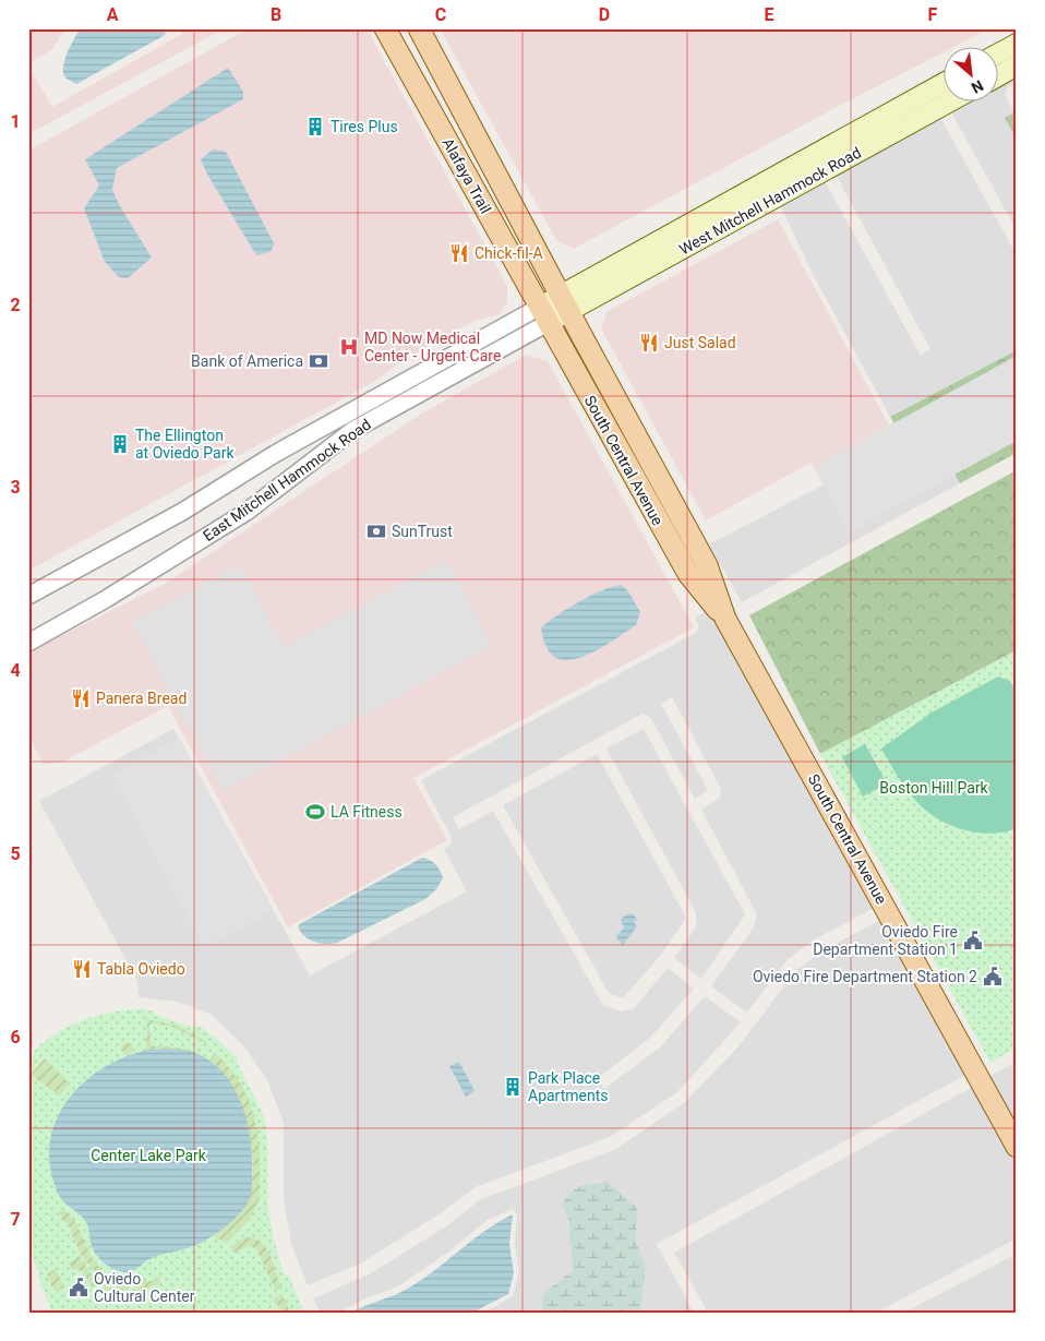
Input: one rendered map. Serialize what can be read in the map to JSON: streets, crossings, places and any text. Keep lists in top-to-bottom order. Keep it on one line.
{"streets":{"main road":["Alafaya Trail","West Mitchell Hammock Road","South Central Avenue"],"street":["East Mitchell Hammock Road"]},"crossings":[["Alafaya Trail","West Mitchell Hammock Road"],["Alafaya Trail","South Central Avenue"],["Alafaya Trail","East Mitchell Hammock Road"],["West Mitchell Hammock Road","South Central Avenue"],["South Central Avenue","East Mitchell Hammock Road"]],"parks":["Boston Hill Park","Center Lake Park"],"places":{"building":["Tires Plus","The Ellington at Oviedo Park","Park Place Apartments"],"restaurant":["Chick-fil-A","Just Salad","Panera Bread","Tabla Oviedo"],"hospital":["MD Now Medical Center - Urgent Care"],"bank":["Bank of America","SunTrust"],"sports":["LA Fitness"],"public building":["Oviedo Fire Department Station 1","Oviedo Fire Department Station 2","Oviedo Cultural Center"]},"north":"bottom right","grid":{"columns":["A","B","C","D","E","F"],"rows":["1","2","3","4","5","6","7"]}}
